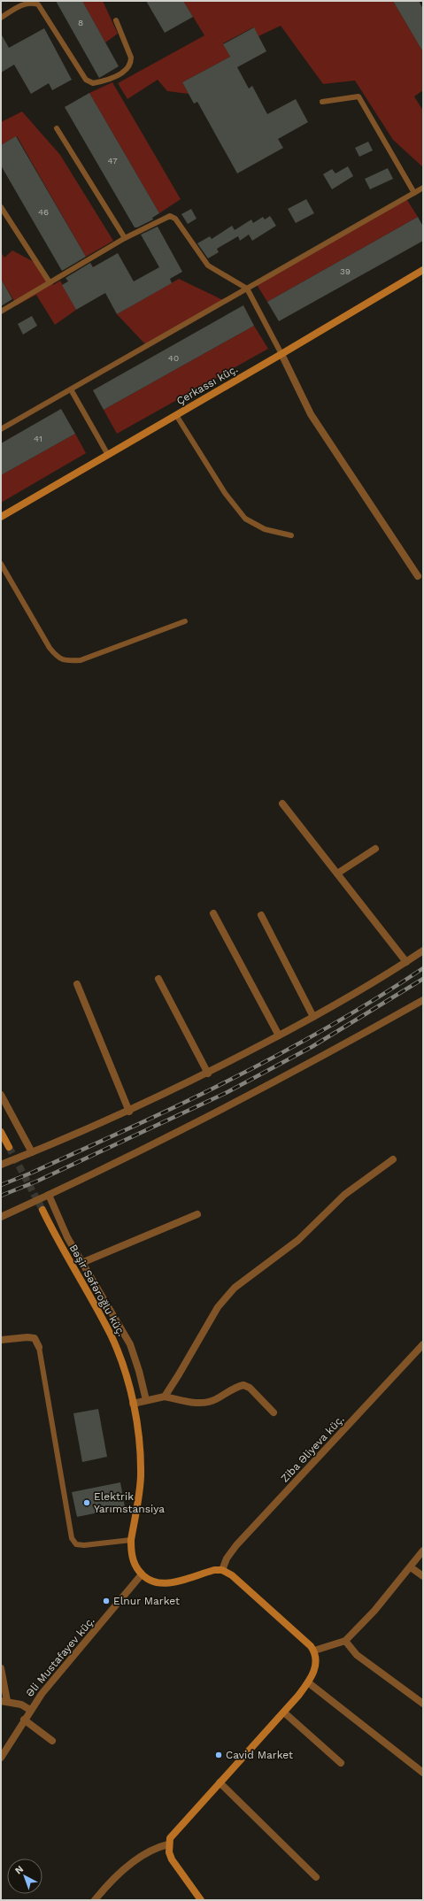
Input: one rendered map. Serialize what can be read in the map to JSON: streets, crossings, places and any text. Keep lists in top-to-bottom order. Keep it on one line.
{"streets":{"street":["Çerkassı küç.","Bəşir Səfəroğlu küç.","Ziba Əliyeva küç.","Əli Mustafayev küç."]},"crossings":[["Bəşir Səfəroğlu küç.","Ziba Əliyeva küç."],["Bəşir Səfəroğlu küç.","Əli Mustafayev küç."]],"places":["Elektrik Yarımstansiya","Elnur Market","Cavid Market"],"house_numbers":["8","47","46","39","40","41"],"north":"top left"}
